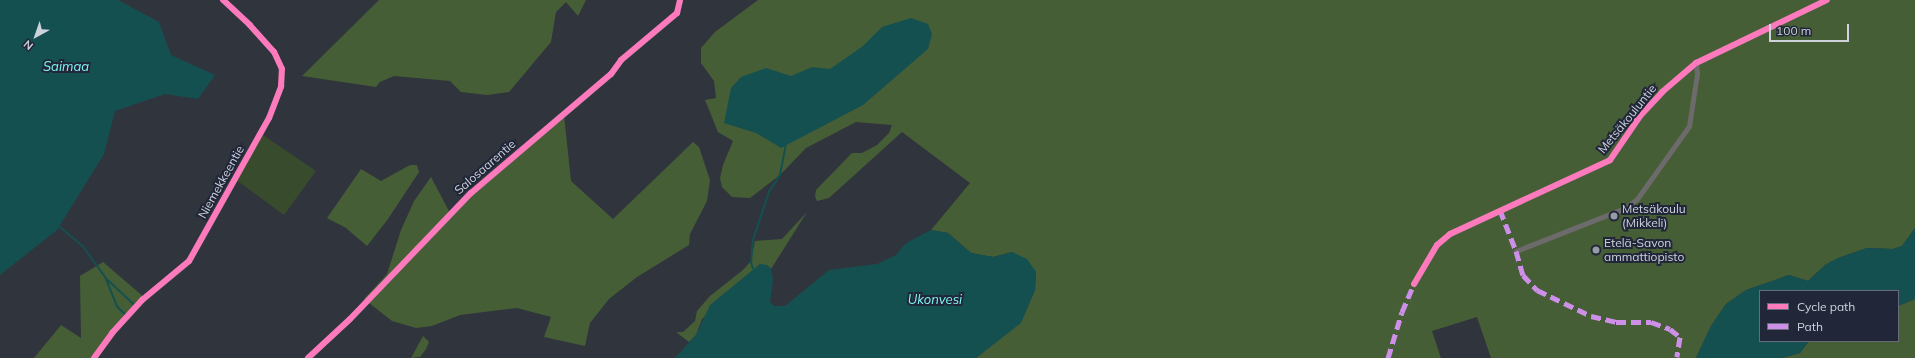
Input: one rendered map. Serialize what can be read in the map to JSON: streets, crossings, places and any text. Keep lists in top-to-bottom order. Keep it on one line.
{"streets":{"street":["Metsäkouluntie","Salosaarentie","Niemekkeentie"]},"water":["Saimaa","Ukonvesi"],"places":["Metsäkoulu (Mikkeli)","Etelä-Savon ammattiopisto"],"legend":["Cycle path","Path"],"scale_bar":"100 m","north":"bottom left"}
